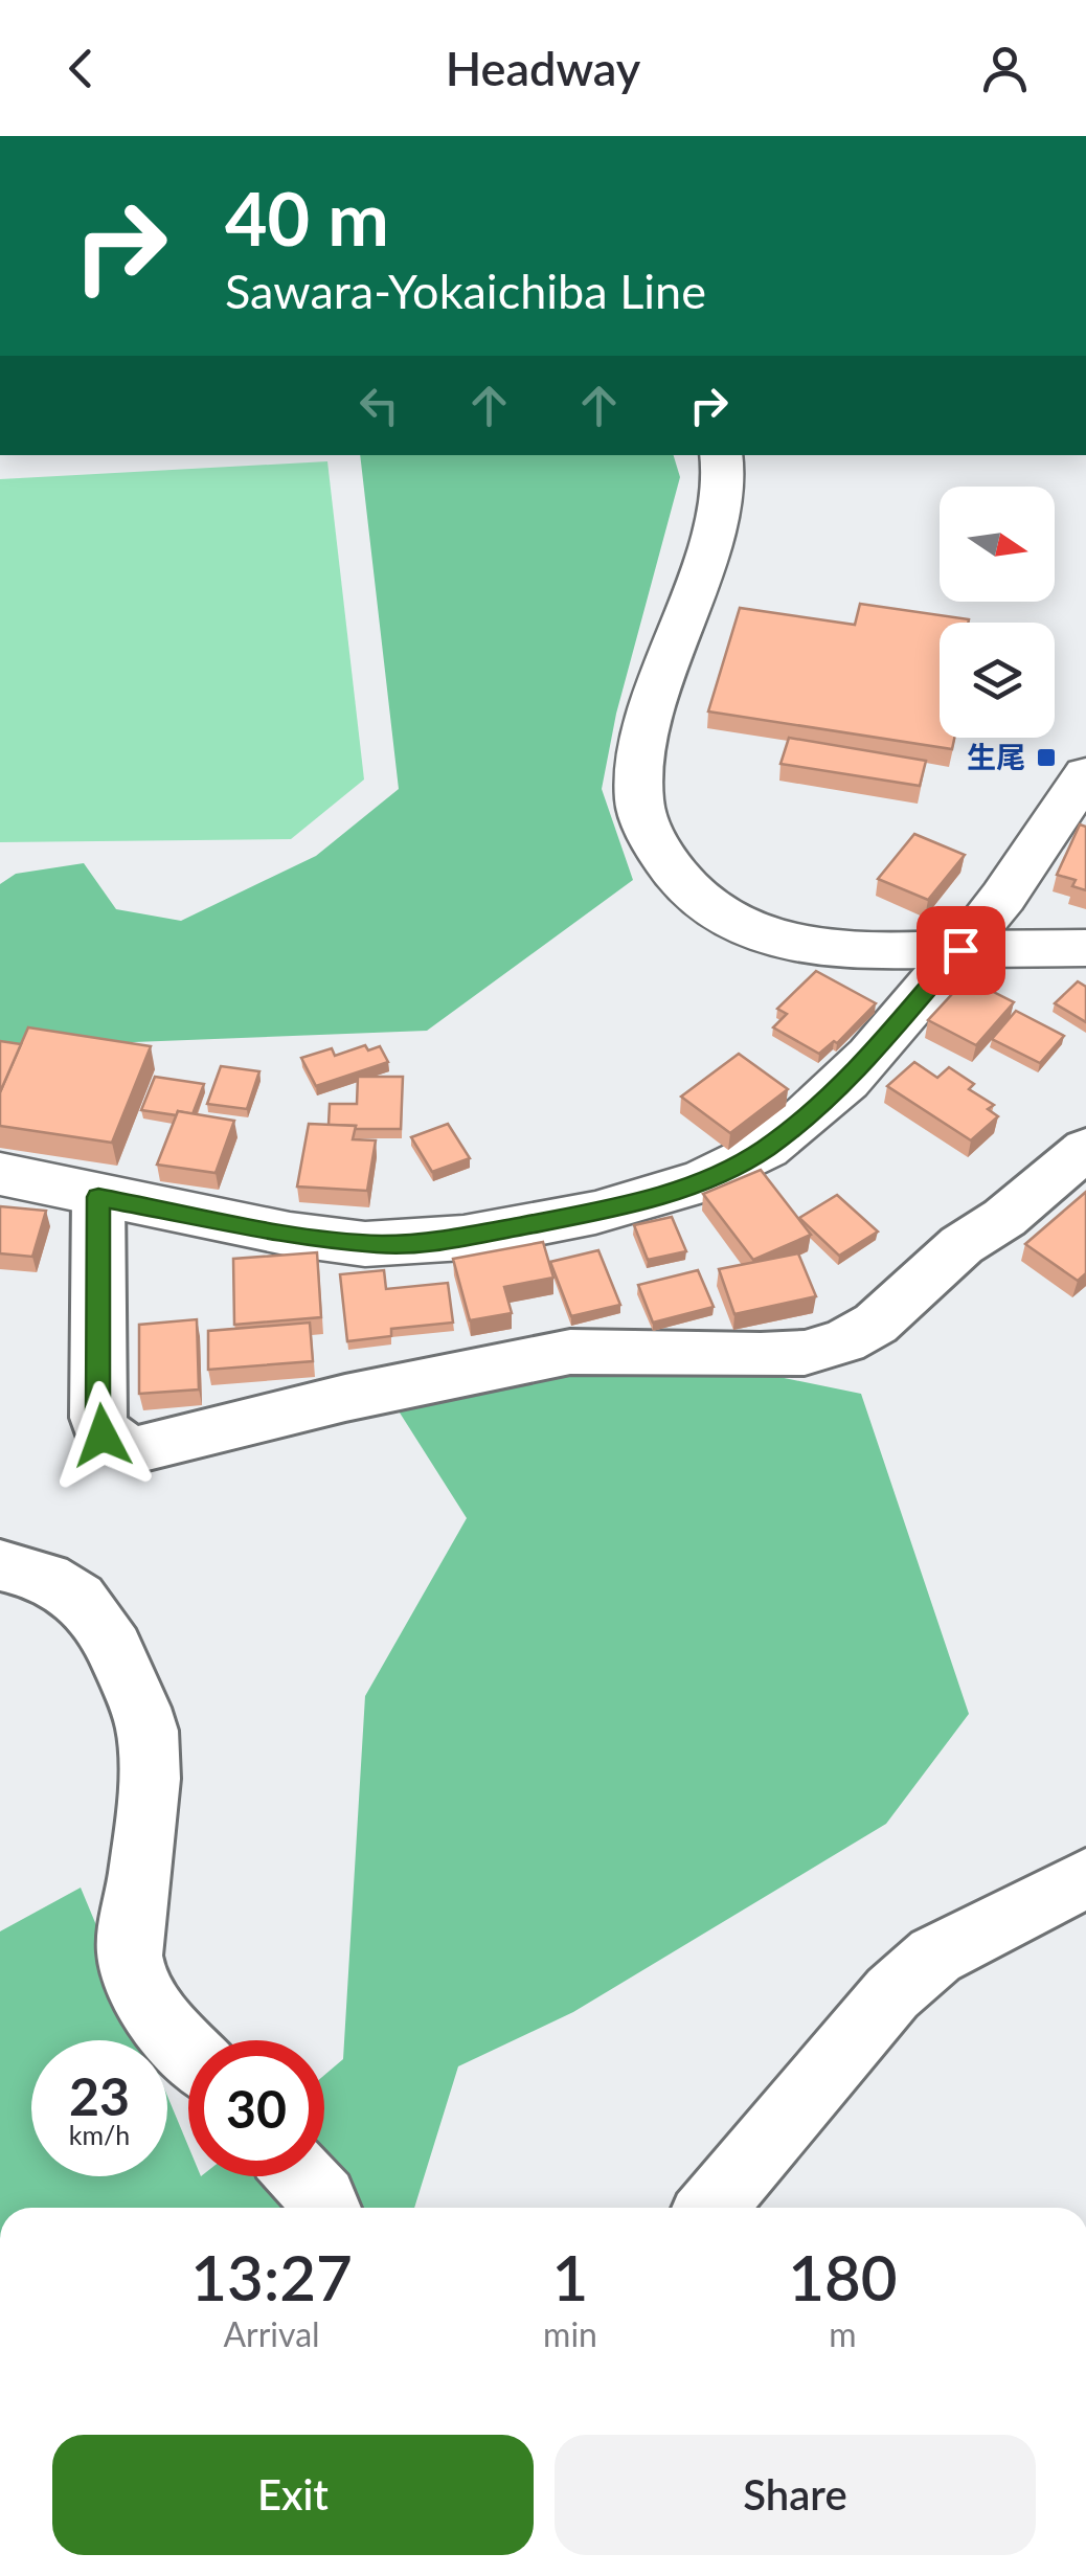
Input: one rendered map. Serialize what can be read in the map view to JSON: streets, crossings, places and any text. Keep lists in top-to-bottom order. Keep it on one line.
{"places":{"transit":["生尾"]},"north":"right","page":{"header":"Headway","turn":["40 m","Sawara-Yokaichiba Line"],"speed":"23 km/h","limit":"30","eta":["13:27","Arrival","1","min","180","m"],"buttons":["Exit","Share"]}}
